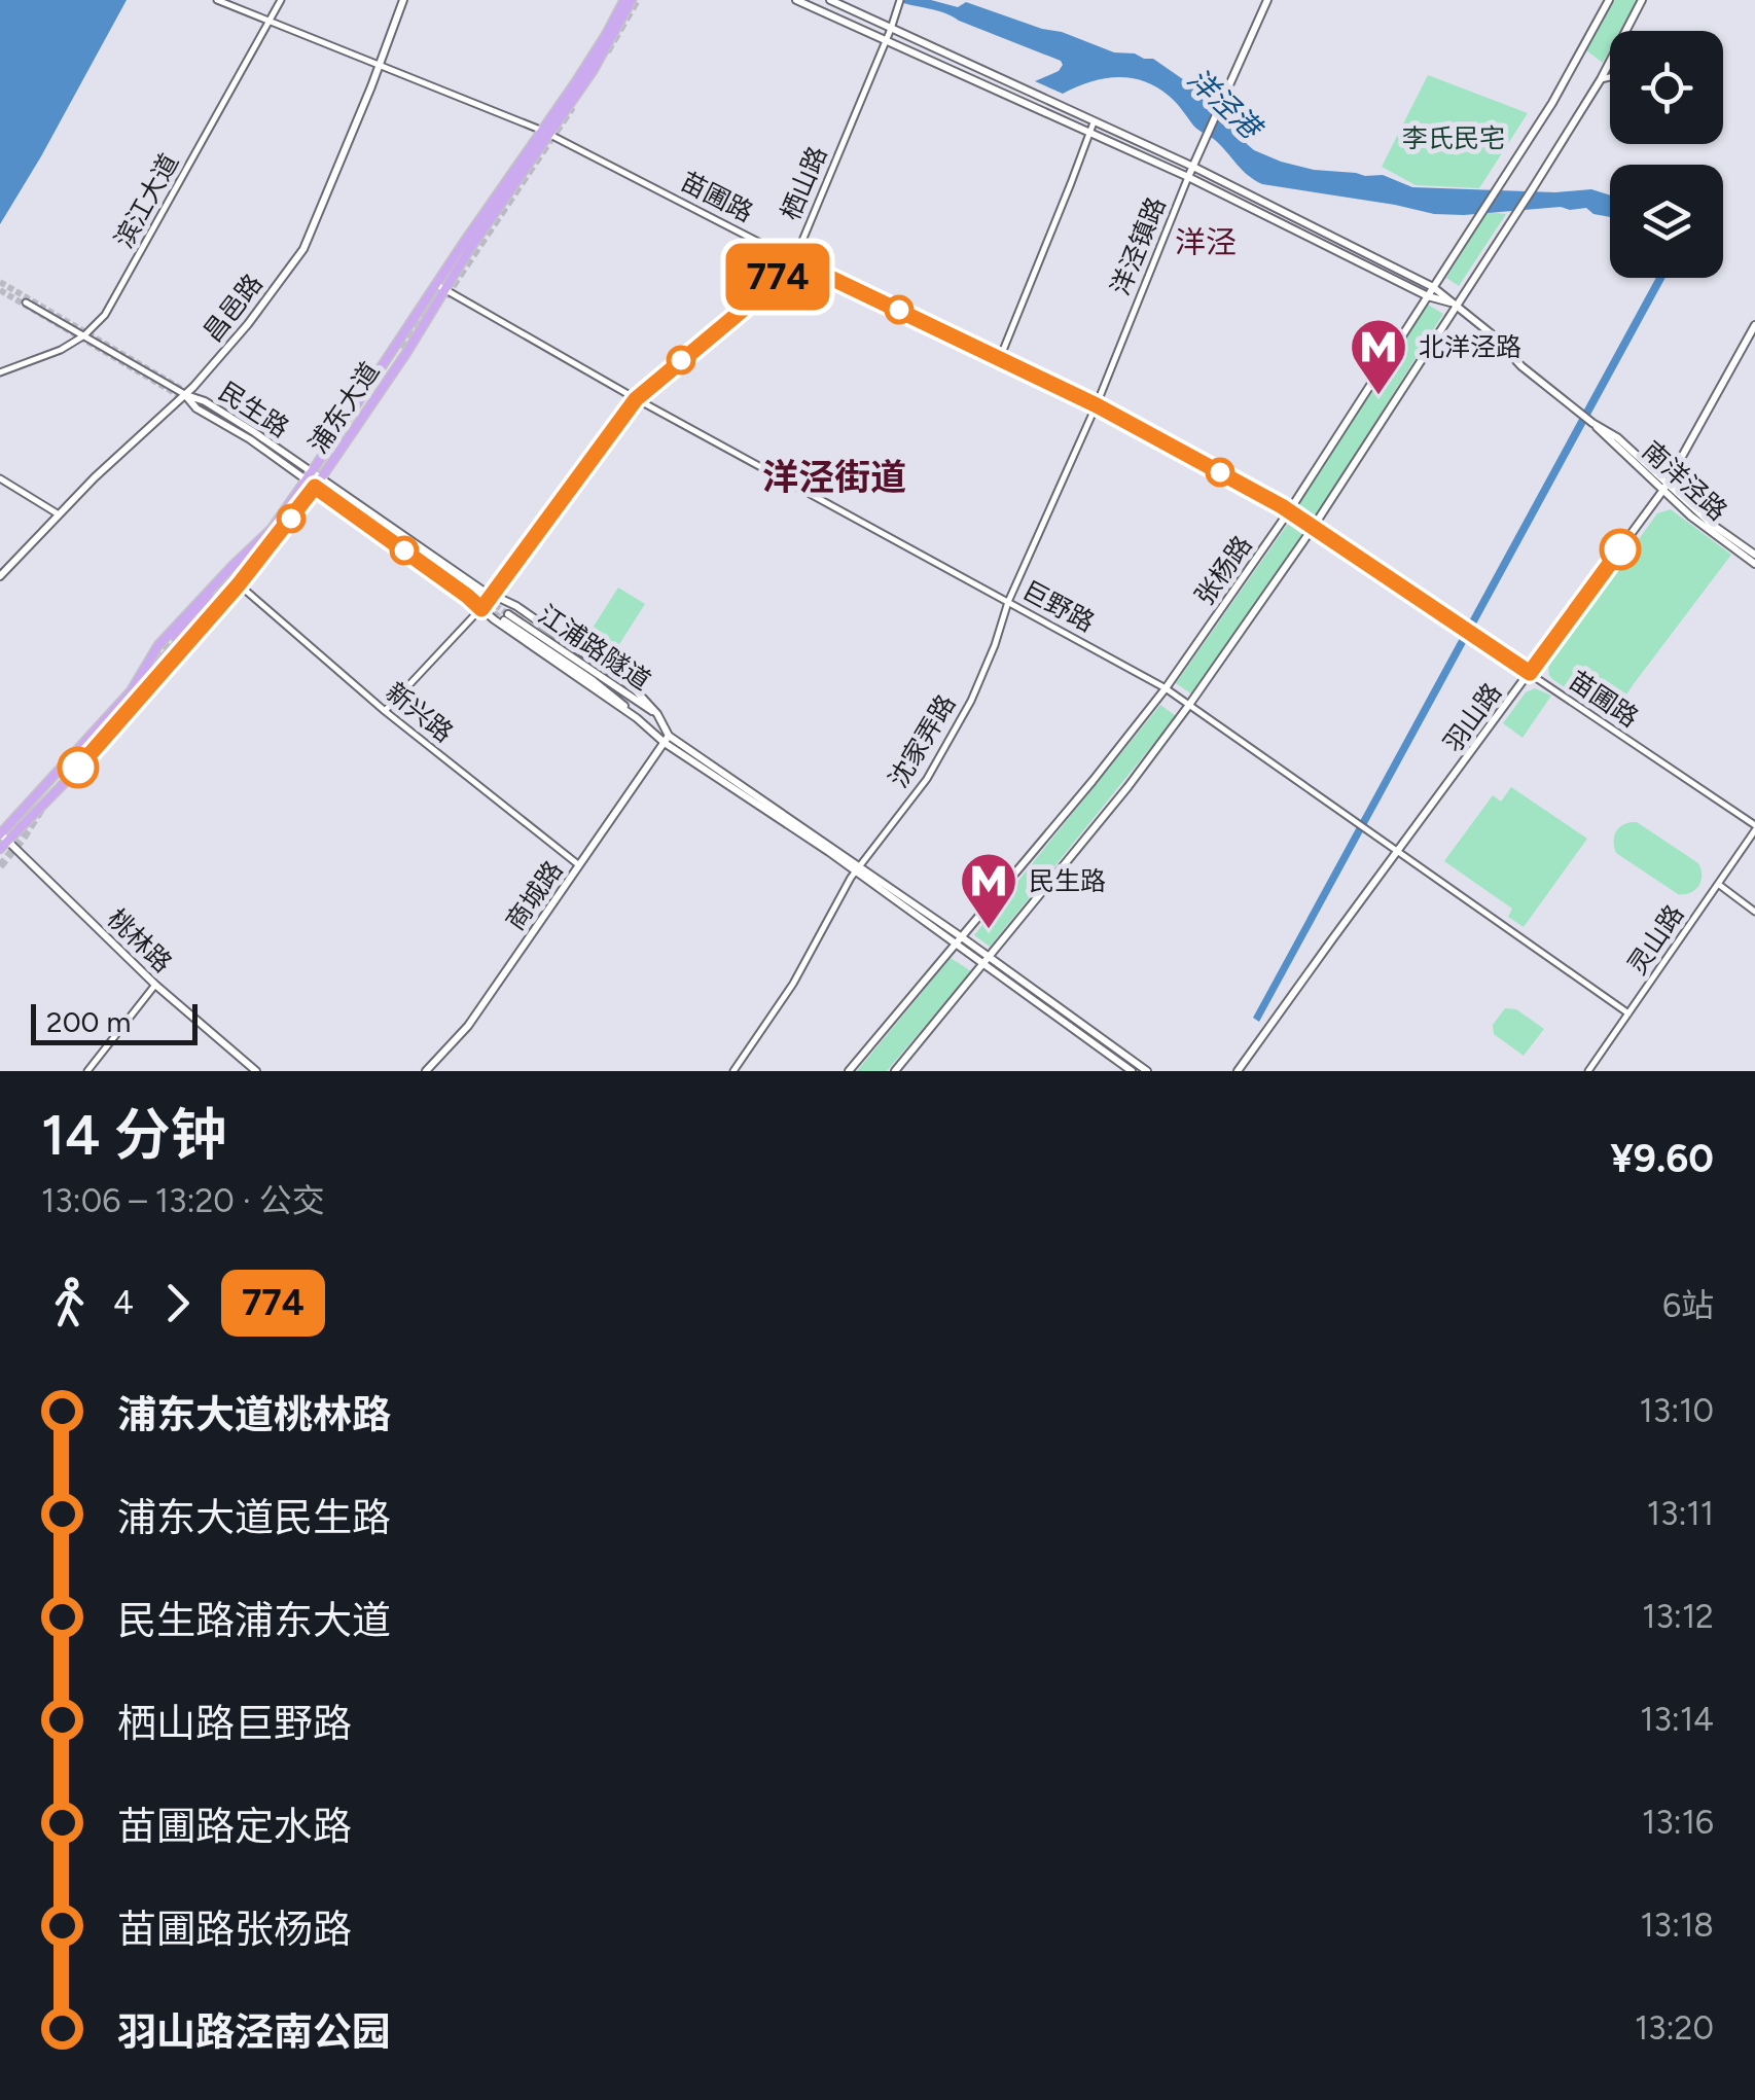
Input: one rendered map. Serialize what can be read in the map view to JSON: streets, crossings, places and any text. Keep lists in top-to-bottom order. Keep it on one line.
{"streets":{"main road":["洋泾镇路","昌邑路","浦东大道","民生路","南洋泾路","张杨路","江浦路隧道","羽山路","商城路","桃林路"],"street":["栖山路","苗圃路","滨江大道","巨野路","新兴路","沈家弄路","灵山路"]},"crossings":[["栖山路","苗圃路"],["栖山路","民生路"],["栖山路","巨野路"],["栖山路","新兴路"],["苗圃路","滨江大道"],["苗圃路","洋泾镇路"],["苗圃路","昌邑路"],["苗圃路","浦东大道"],["苗圃路","张杨路"],["苗圃路","羽山路"],["苗圃路","沈家弄路"],["苗圃路","灵山路"],["滨江大道","民生路"],["洋泾镇路","沈家弄路"],["昌邑路","民生路"],["浦东大道","民生路"],["浦东大道","巨野路"],["浦东大道","新兴路"],["浦东大道","桃林路"],["民生路","张杨路"],["民生路","江浦路隧道"],["民生路","沈家弄路"],["民生路","商城路"],["南洋泾路","张杨路"],["南洋泾路","羽山路"],["张杨路","巨野路"],["巨野路","羽山路"],["巨野路","沈家弄路"],["巨野路","灵山路"],["新兴路","商城路"]],"districts":["洋泾","洋泾街道"],"water":["洋泾港"],"parks":["李氏民宅"],"places":{"metro station":["北洋泾路","民生路"]},"lines":["bus line 774"],"scale_bar":"200 m","page":{"on_map":"774","scale":"200 m","heading":["14 分钟","13:06 – 13:20 · 公交","¥9.60"],"legs":["4","774","6站"],"list":[{"name":"浦东大道桃林路","value":"13:10"},{"name":"浦东大道民生路","value":"13:11"},{"name":"民生路浦东大道","value":"13:12"},{"name":"栖山路巨野路","value":"13:14"},{"name":"苗圃路定水路","value":"13:16"},{"name":"苗圃路张杨路","value":"13:18"},{"name":"羽山路泾南公园","value":"13:20"}]}}
